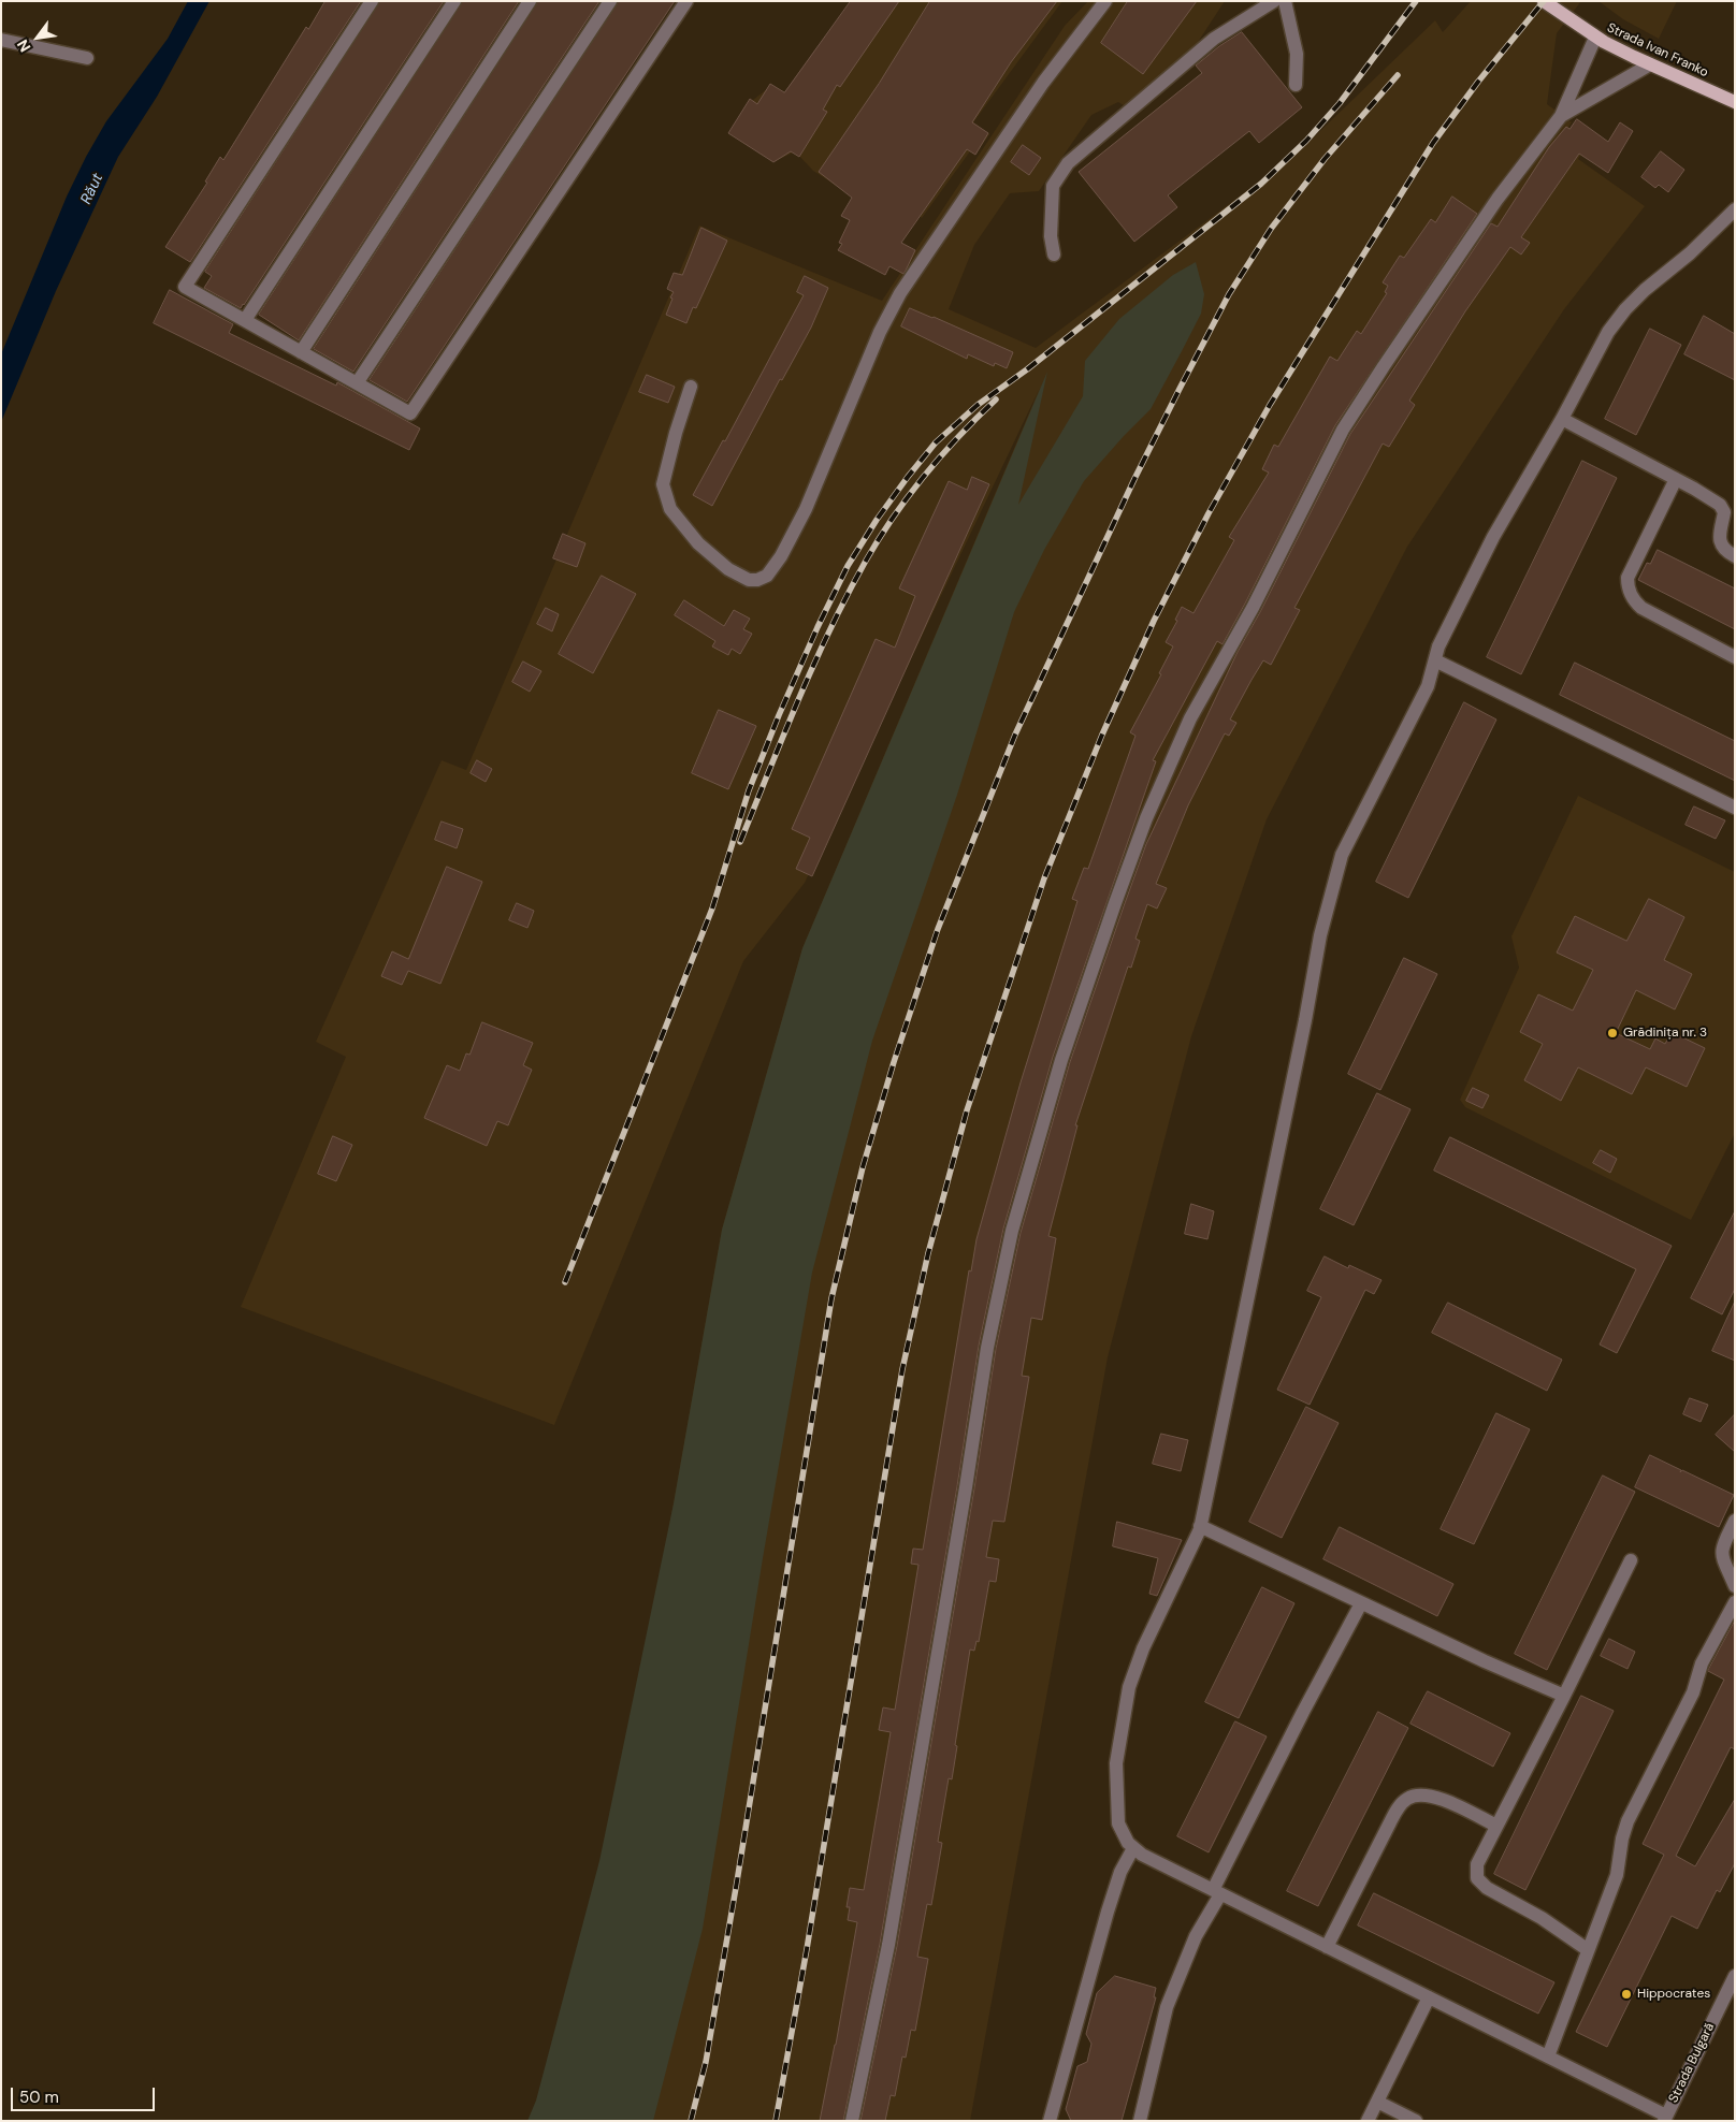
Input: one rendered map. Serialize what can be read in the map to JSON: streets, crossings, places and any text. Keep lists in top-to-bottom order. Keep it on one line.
{"streets":{"main road":["Strada Ivan Franko"],"street":["Strada Bulgară"]},"water":["Răut"],"places":["Grădinița nr. 3","Hippocrates"],"scale_bar":"50 m","north":"bottom left"}
